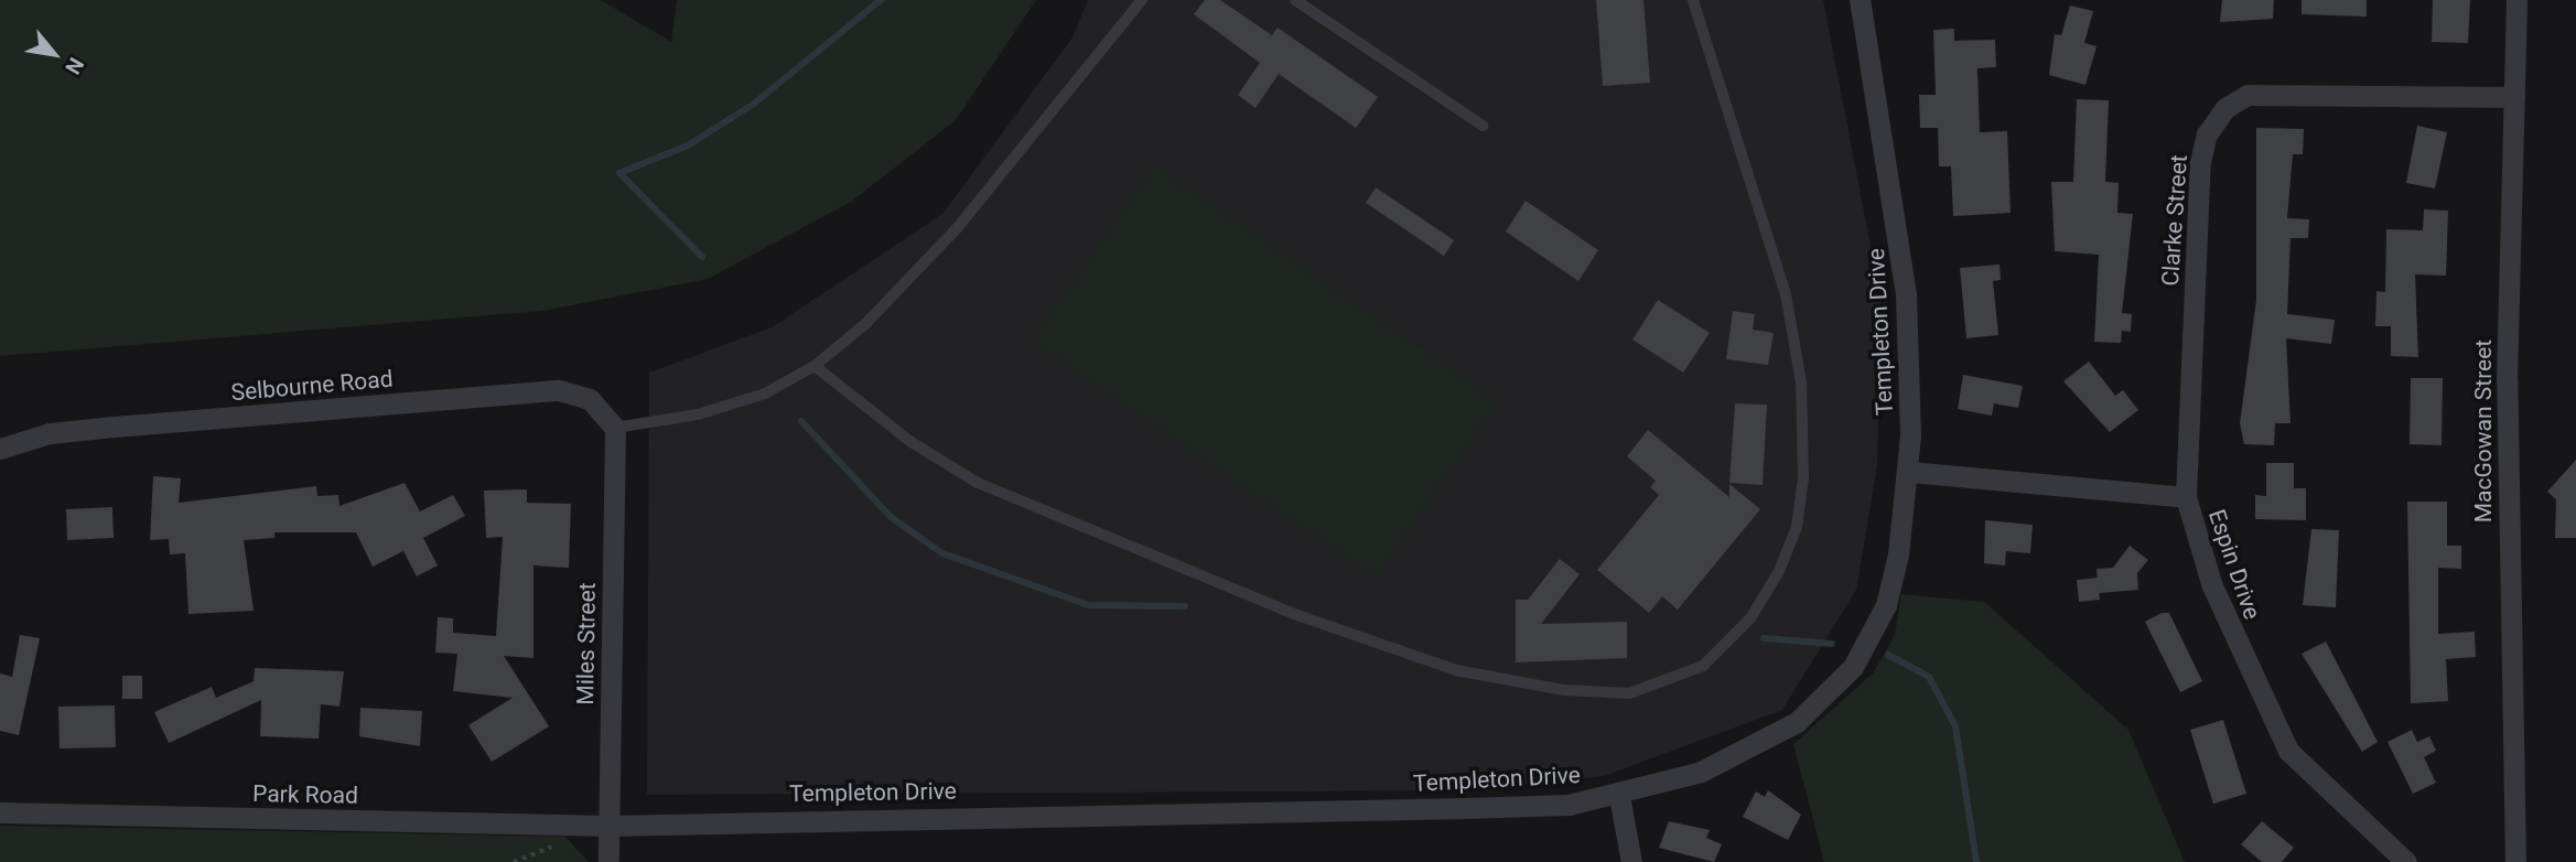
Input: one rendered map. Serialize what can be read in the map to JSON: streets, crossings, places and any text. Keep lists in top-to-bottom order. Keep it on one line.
{"streets":{"street":["Clarke Street","Templeton Drive","Selbourne Road","MacGowan Street","Espin Drive","Miles Street","Park Road"]},"crossings":[["Clarke Street","MacGowan Street"],["Clarke Street","Espin Drive"],["Templeton Drive","Espin Drive"],["Templeton Drive","Miles Street"],["Templeton Drive","Park Road"],["Selbourne Road","Miles Street"],["Miles Street","Park Road"]],"north":"bottom right"}
